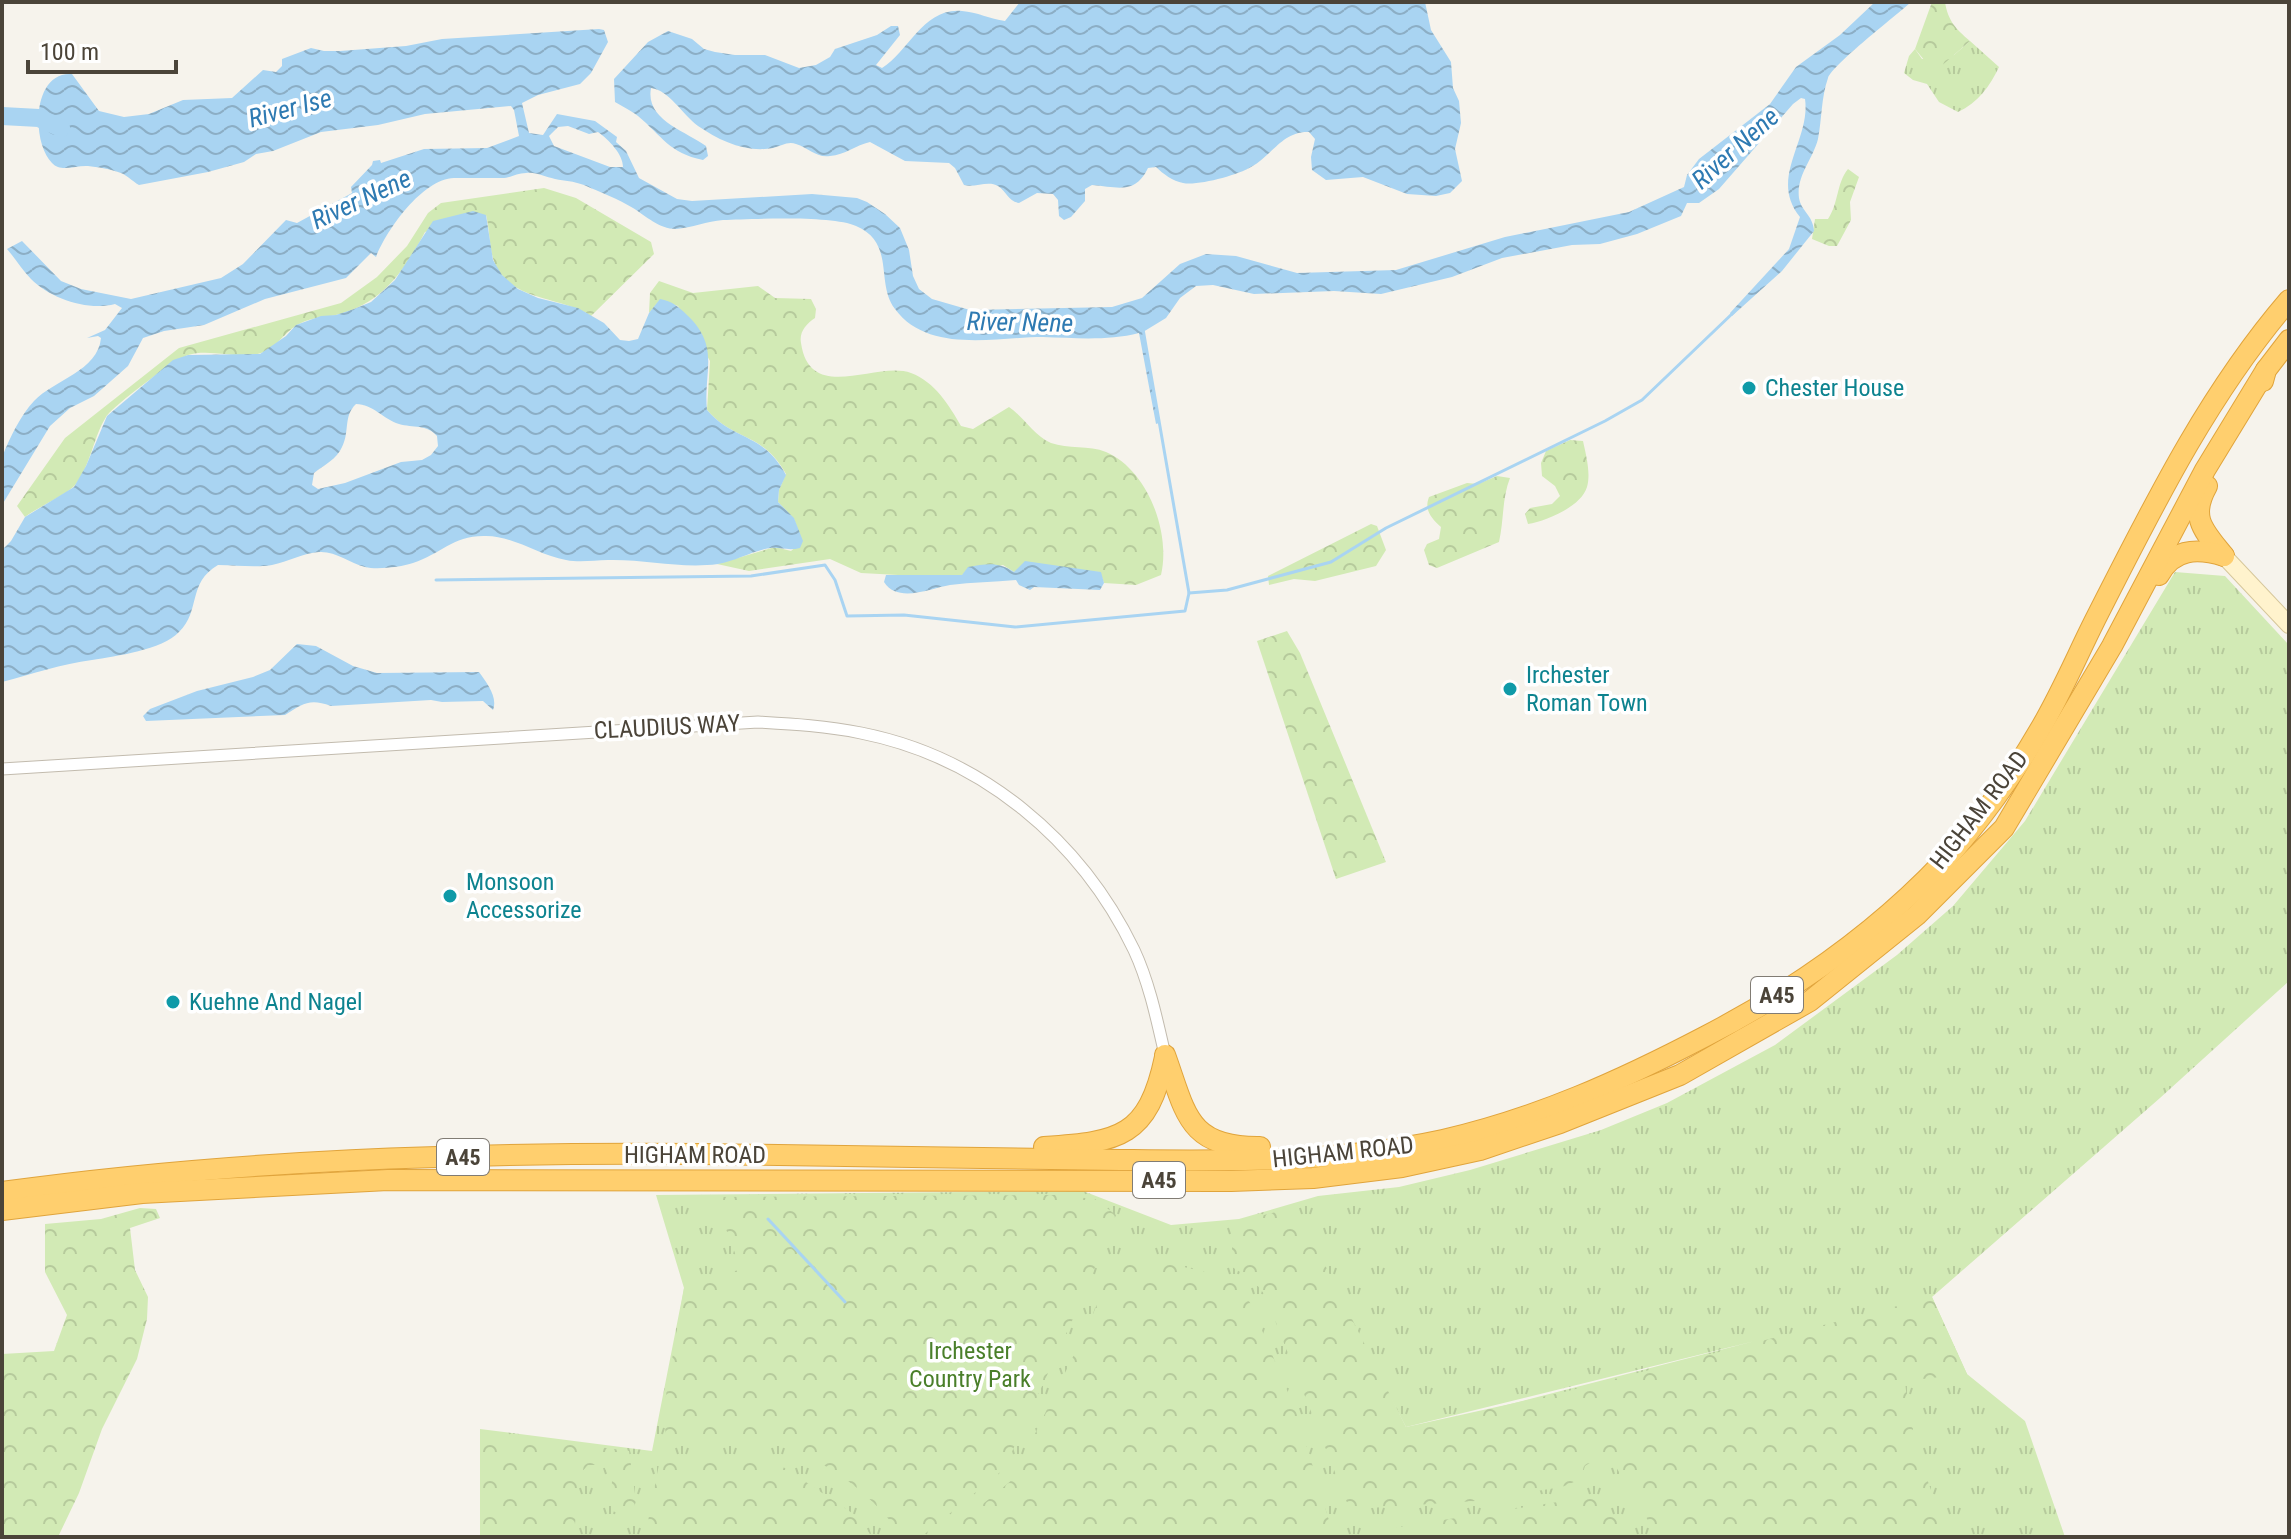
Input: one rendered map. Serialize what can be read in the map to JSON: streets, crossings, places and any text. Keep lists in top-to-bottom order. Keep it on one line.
{"streets":{"highway":["HIGHAM ROAD","A45"],"street":["CLAUDIUS WAY"]},"crossings":[["HIGHAM ROAD","A45"]],"water":["River Ise","River Nene"],"parks":["Irchester Country Park"],"places":["Chester House","Irchester Roman Town","Monsoon Accessorize","Kuehne And Nagel"],"scale_bar":"100 m"}
